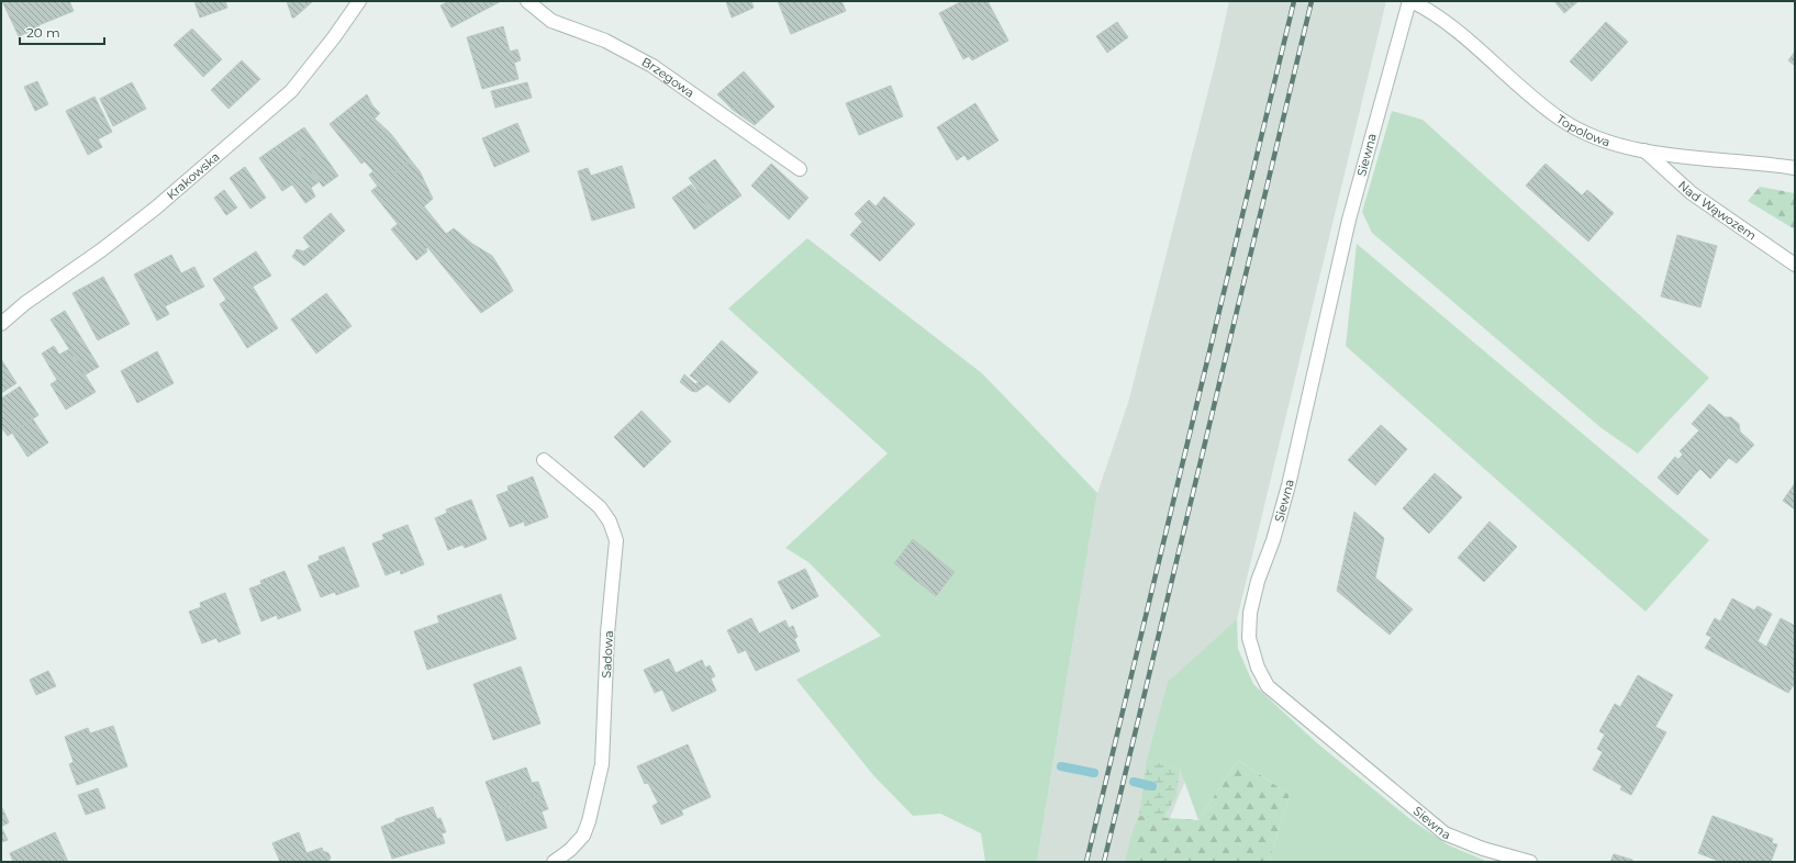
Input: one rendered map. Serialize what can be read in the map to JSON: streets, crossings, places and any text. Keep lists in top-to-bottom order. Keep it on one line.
{"streets":{"street":["Brzegowa","Topolowa","Siewna","Krakowska","Nad Wąwozem","Sadowa"]},"crossings":[["Topolowa","Siewna"],["Topolowa","Nad Wąwozem"]],"scale_bar":"20 m"}
